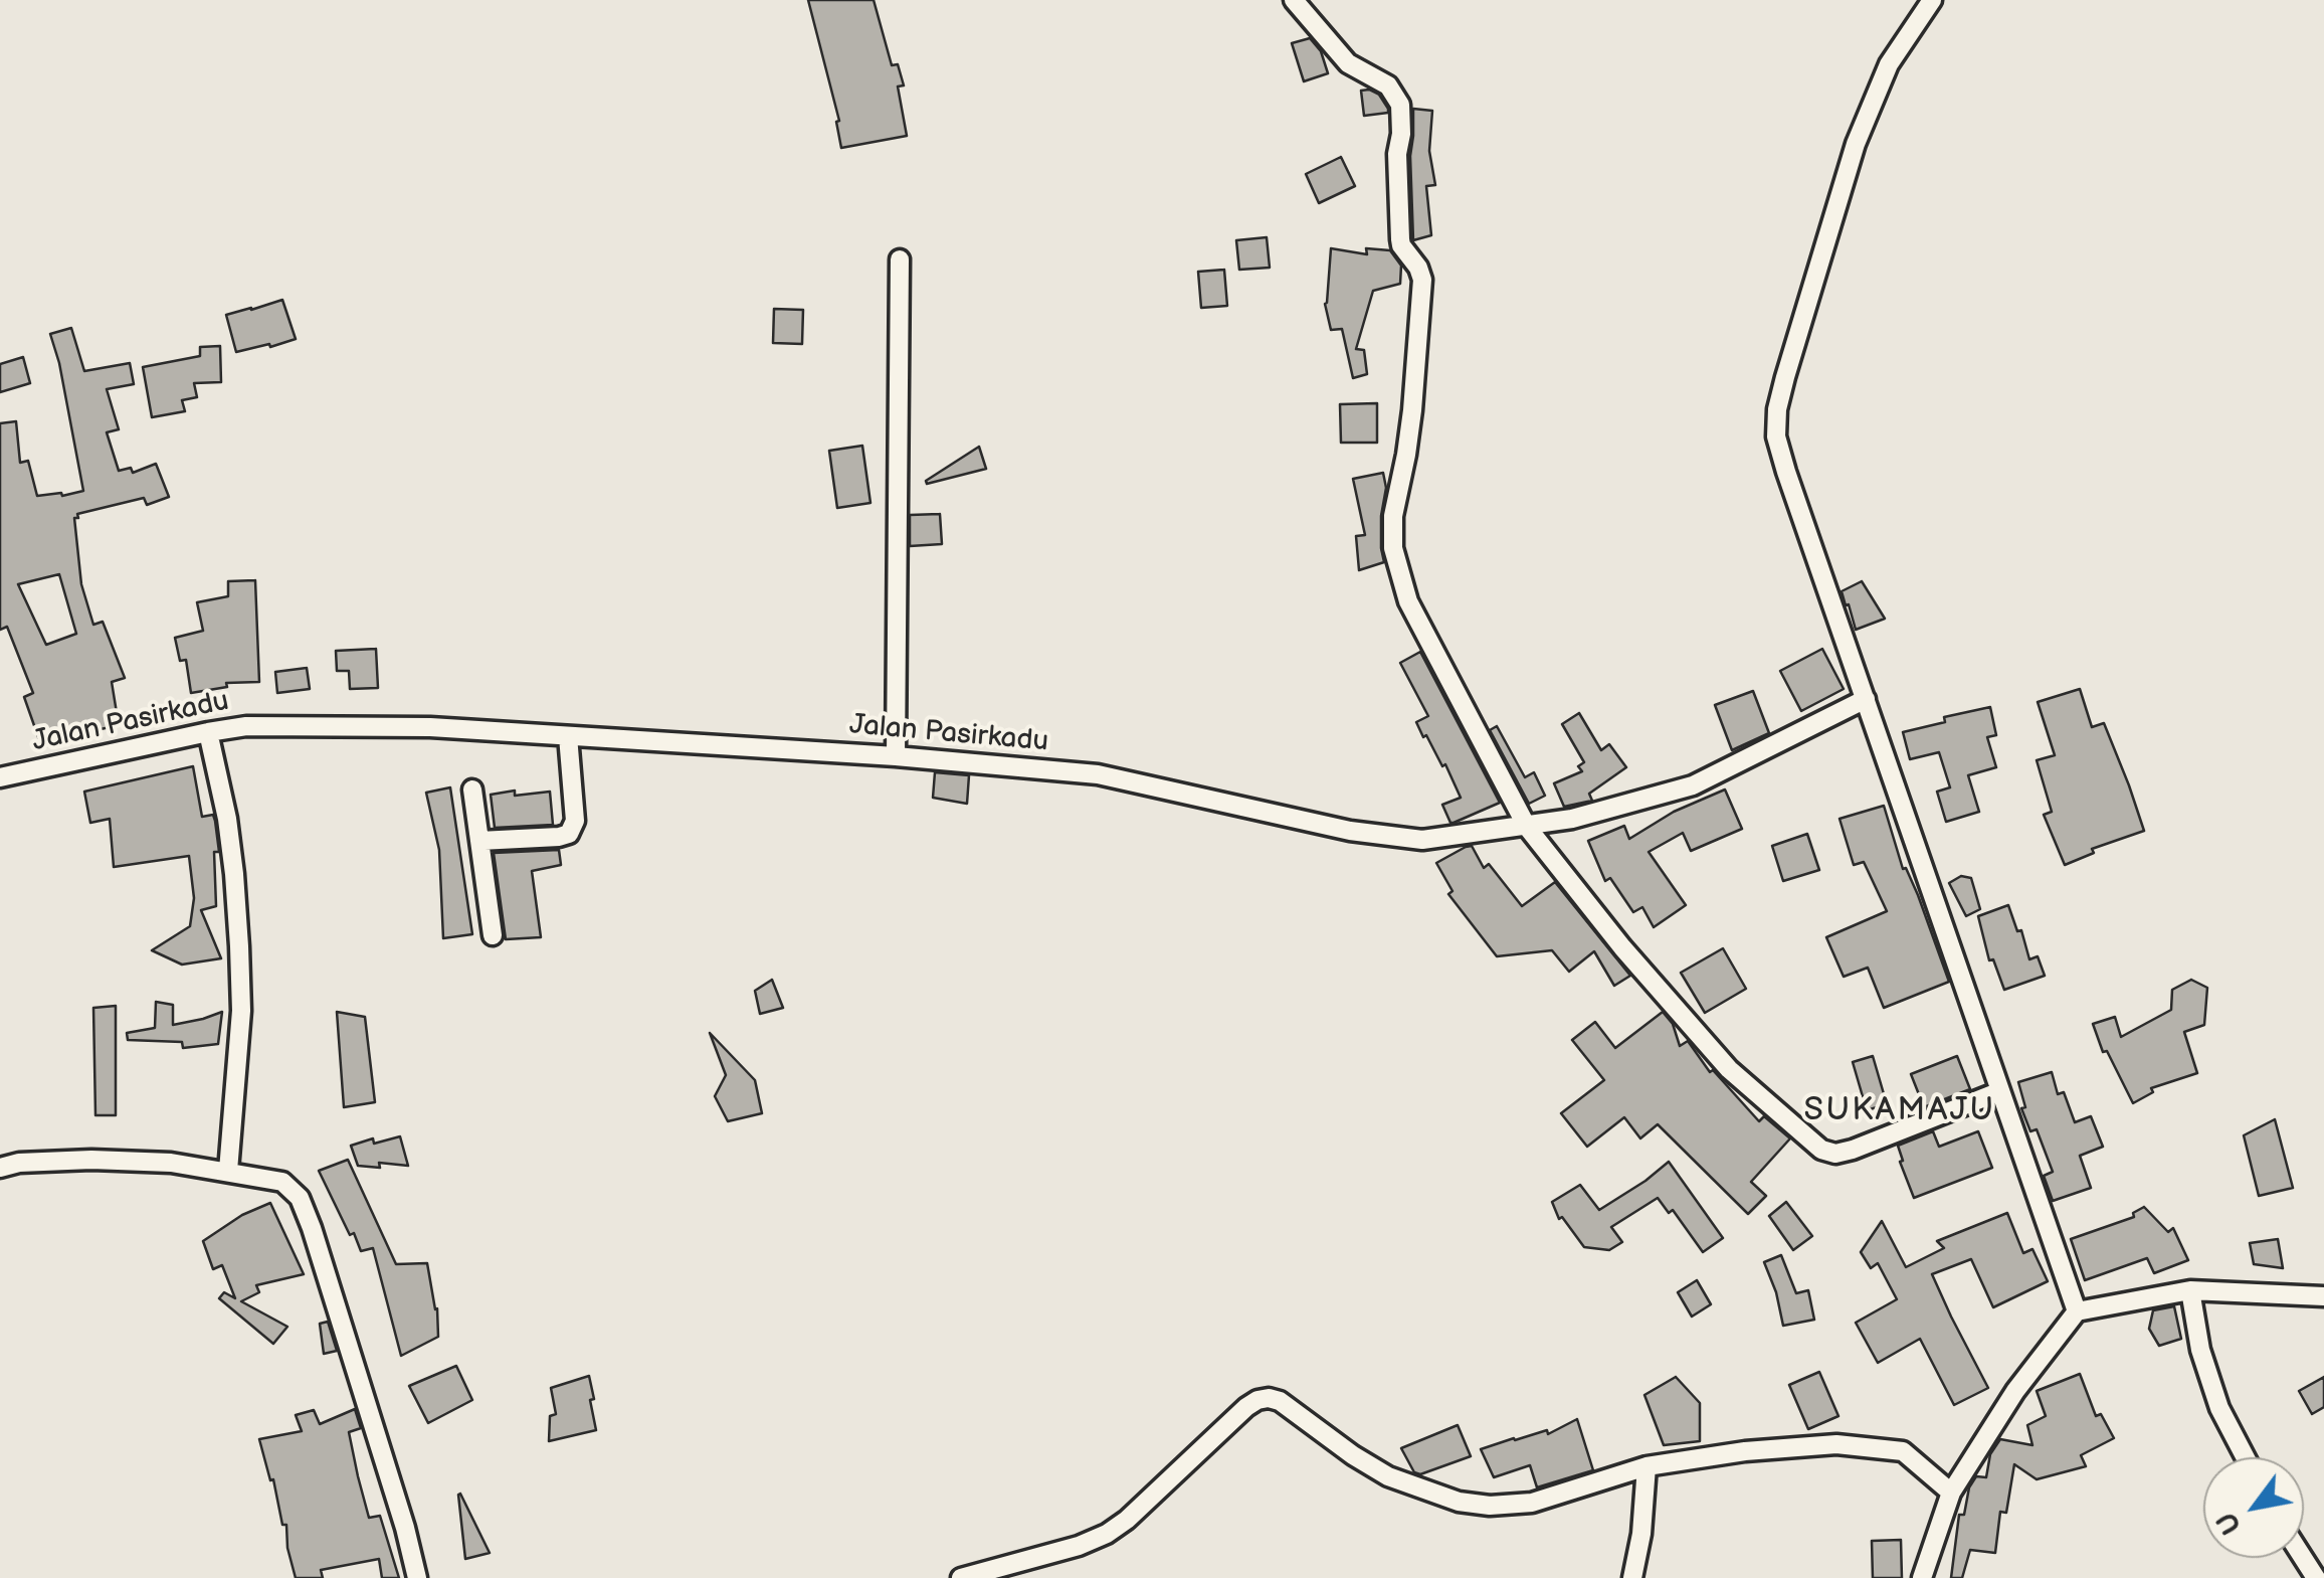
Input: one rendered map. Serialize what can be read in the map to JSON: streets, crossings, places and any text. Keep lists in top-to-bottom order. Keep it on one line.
{"streets":{"street":["Jalan Pasirkadu"]},"districts":["SUKAMAJU"],"north":"bottom left"}
